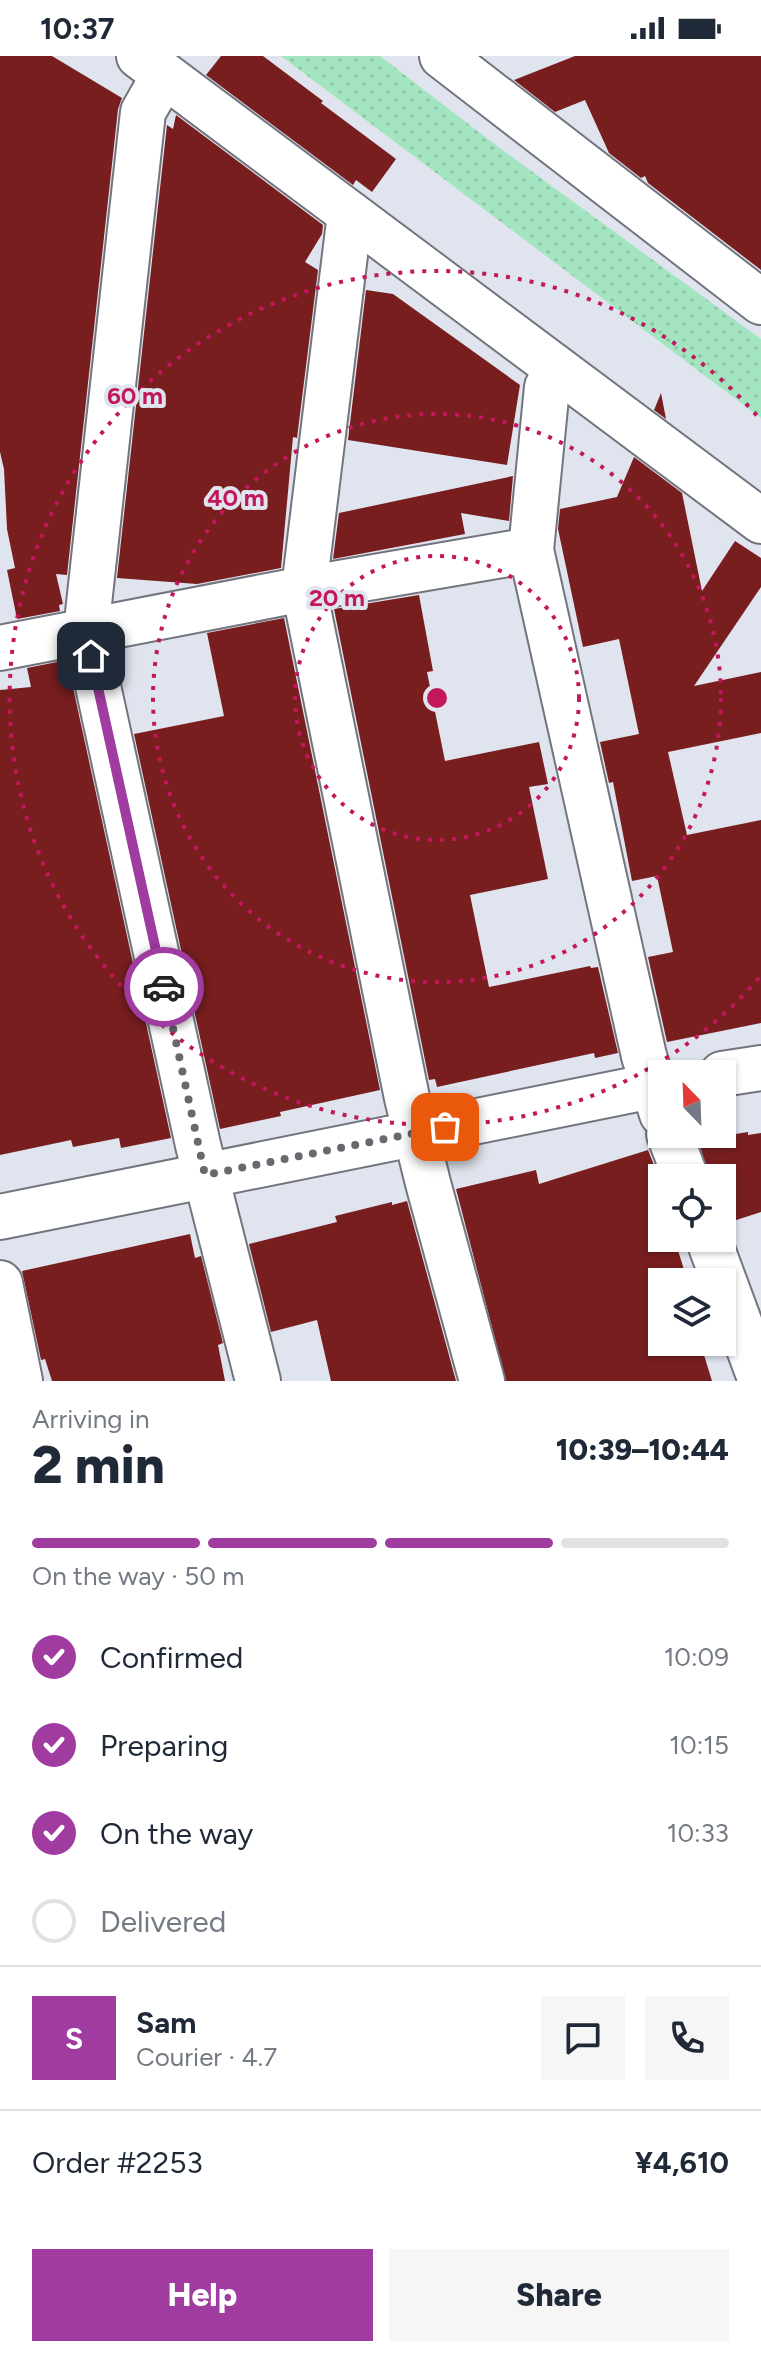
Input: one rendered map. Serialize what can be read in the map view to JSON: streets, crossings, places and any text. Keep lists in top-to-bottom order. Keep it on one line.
{"north":"top left","page":{"status":"10:37","heading":["2 min","Arriving in","10:39–10:44"],"panel":["Sam","Courier · 4.7","Order #2253","¥4,610"],"bar":"On the way · 50 m","list":[["Confirmed","10:09"],["Preparing","10:15"],["On the way","10:33"],"Delivered"],"round":"S","buttons":["Help","Share"]},"rings":["60 m","40 m","20 m"]}
